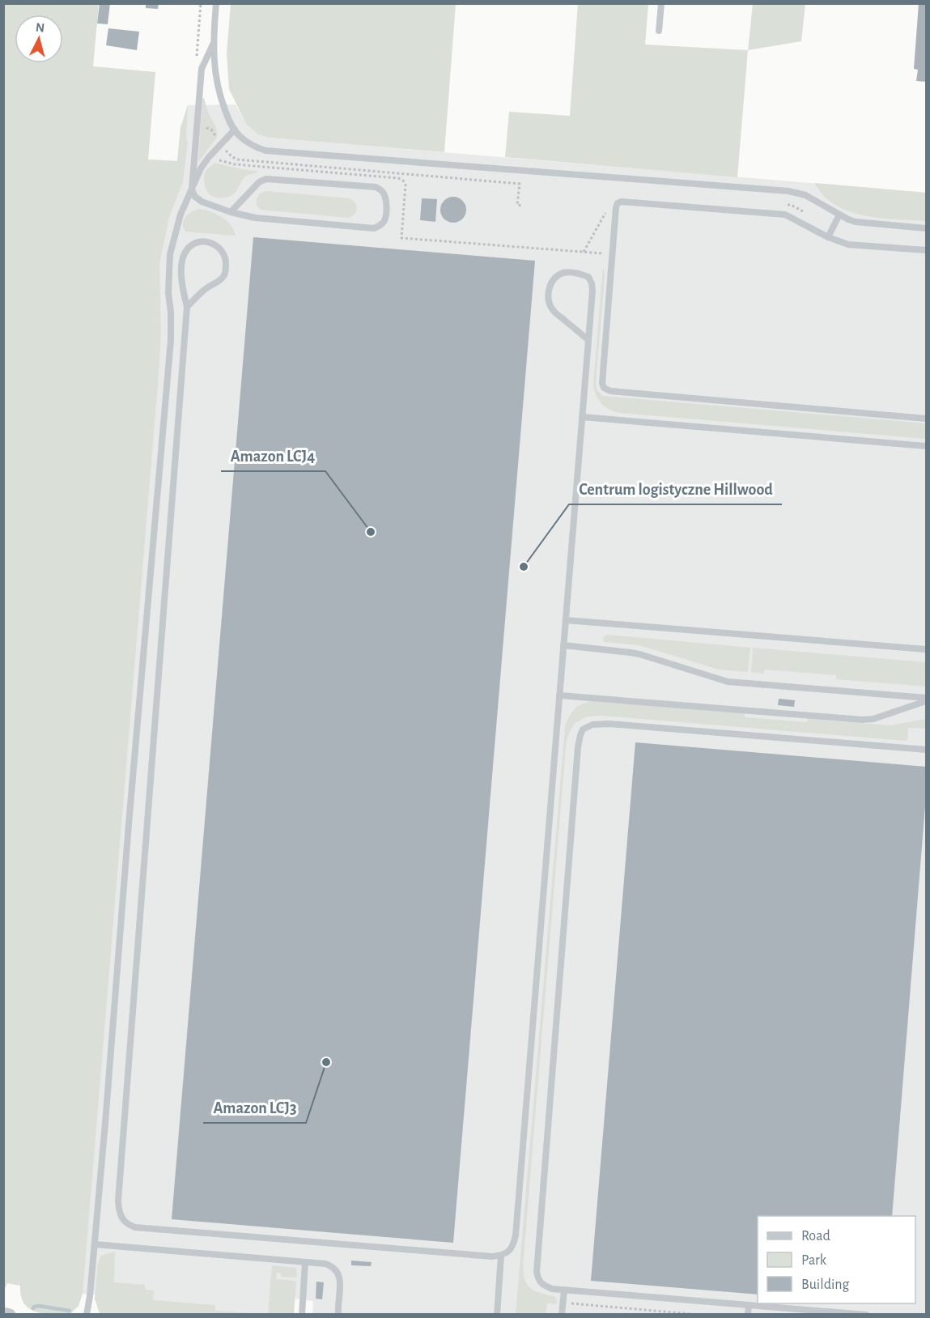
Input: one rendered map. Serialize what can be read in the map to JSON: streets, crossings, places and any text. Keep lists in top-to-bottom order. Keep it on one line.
{"places":["Amazon LCJ4","Centrum logistyczne Hillwood","Amazon LCJ3"],"legend":["Road","Park","Building"],"north":"top"}
